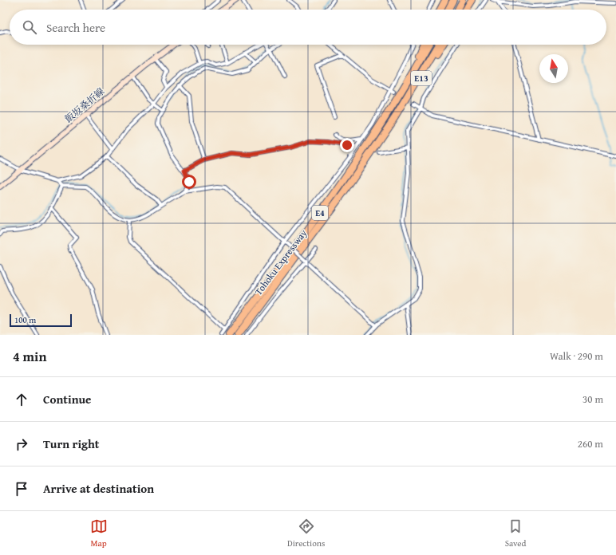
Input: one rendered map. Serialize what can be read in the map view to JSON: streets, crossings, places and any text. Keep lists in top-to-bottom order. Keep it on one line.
{"streets":{"highway":["E13","E4","Tohoku Expressway"],"main road":["飯坂桑折線"]},"crossings":[["E13","Tohoku Expressway"]],"scale_bar":"100 m","north":"top","page":{"search":"Search here","scale":"100 m","heading":["4 min","Walk · 290 m"],"list":[["Continue","30 m"],["Turn right","260 m"],"Arrive at destination"],"nav":["Map","Directions","Saved"]}}
